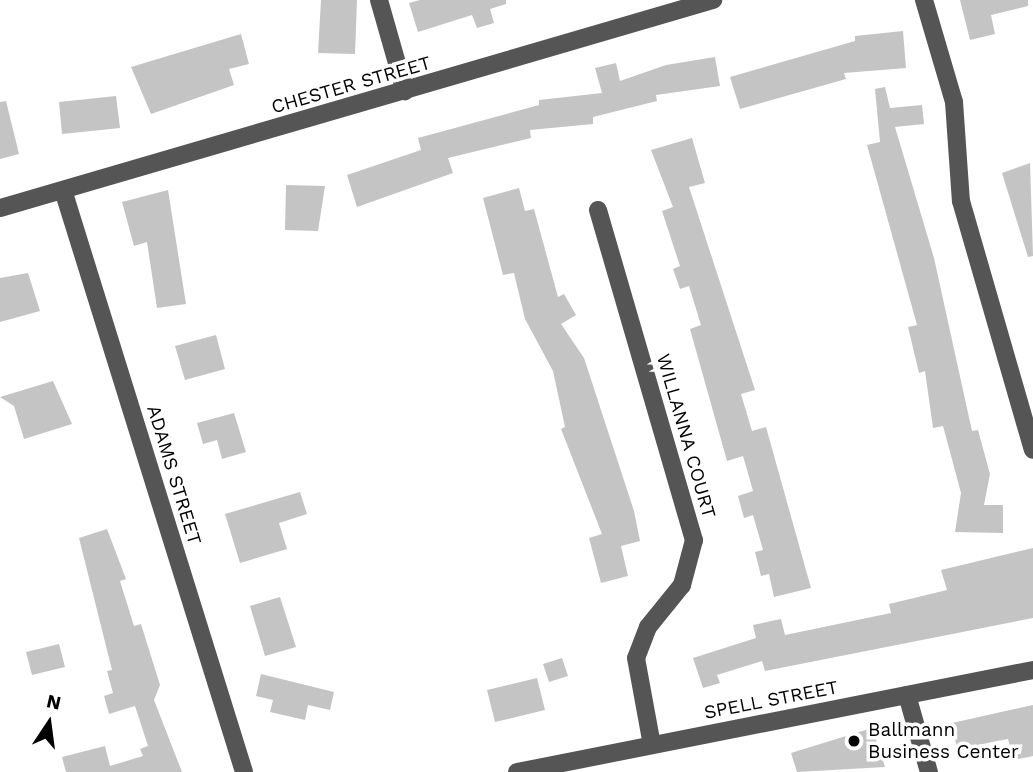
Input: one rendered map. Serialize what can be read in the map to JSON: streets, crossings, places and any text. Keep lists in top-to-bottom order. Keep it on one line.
{"streets":{"street":["CHESTER STREET","WILLANNA COURT","ADAMS STREET","SPELL STREET"]},"crossings":[["CHESTER STREET","ADAMS STREET"],["WILLANNA COURT","SPELL STREET"]],"places":["Ballmann Business Center"],"north":"top"}
